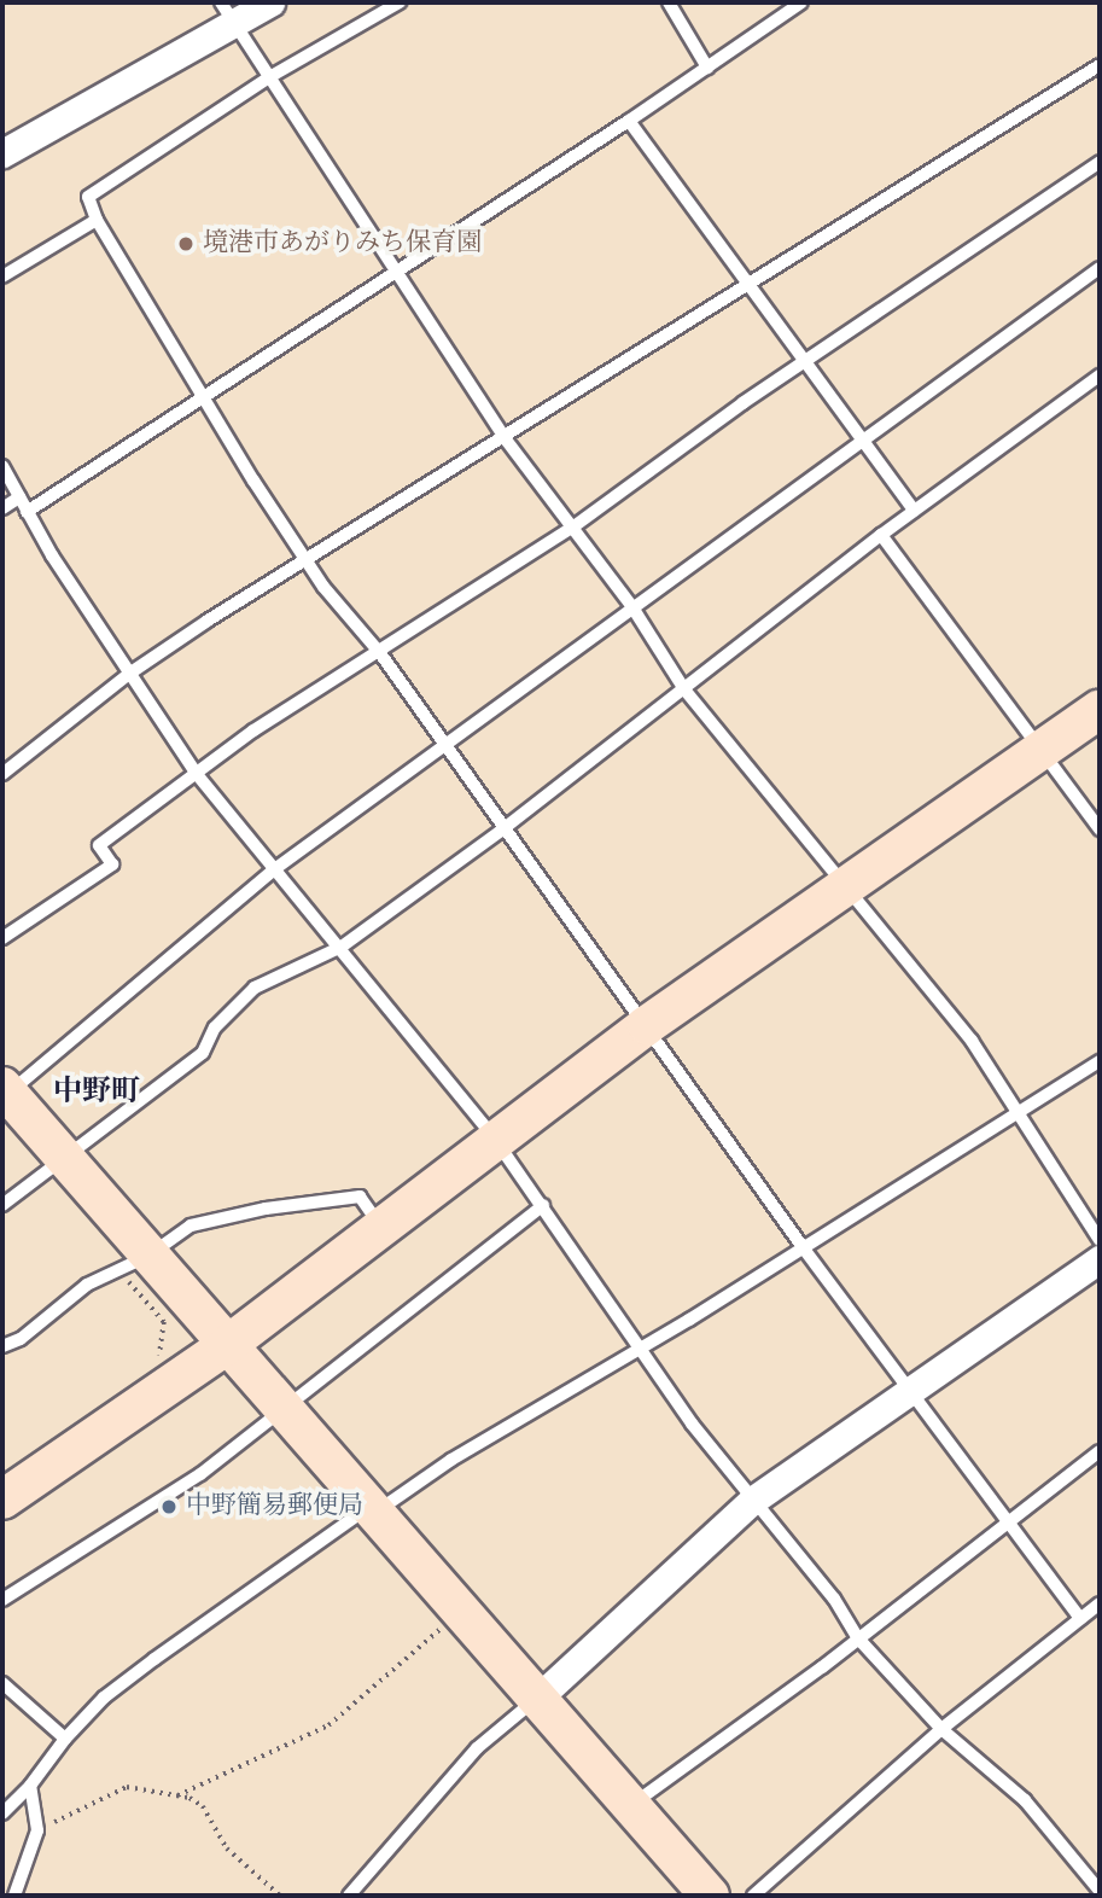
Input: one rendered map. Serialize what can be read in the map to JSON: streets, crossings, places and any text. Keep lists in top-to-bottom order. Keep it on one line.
{"districts":["中野町"],"places":["境港市あがりみち保育園","中野簡易郵便局"]}
